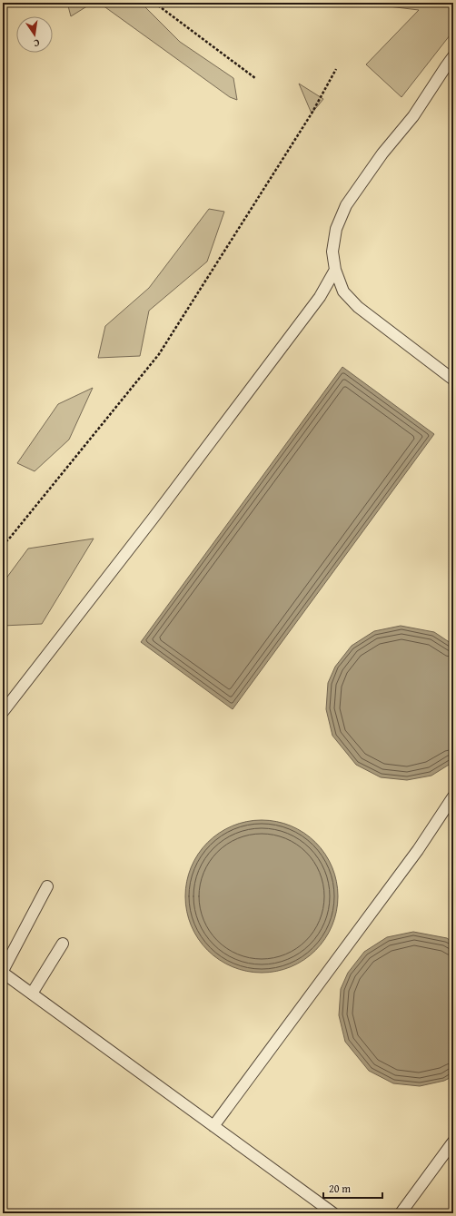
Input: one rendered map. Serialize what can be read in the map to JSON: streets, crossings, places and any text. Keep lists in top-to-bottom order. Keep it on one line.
{"scale_bar":"20 m","north":"bottom"}
